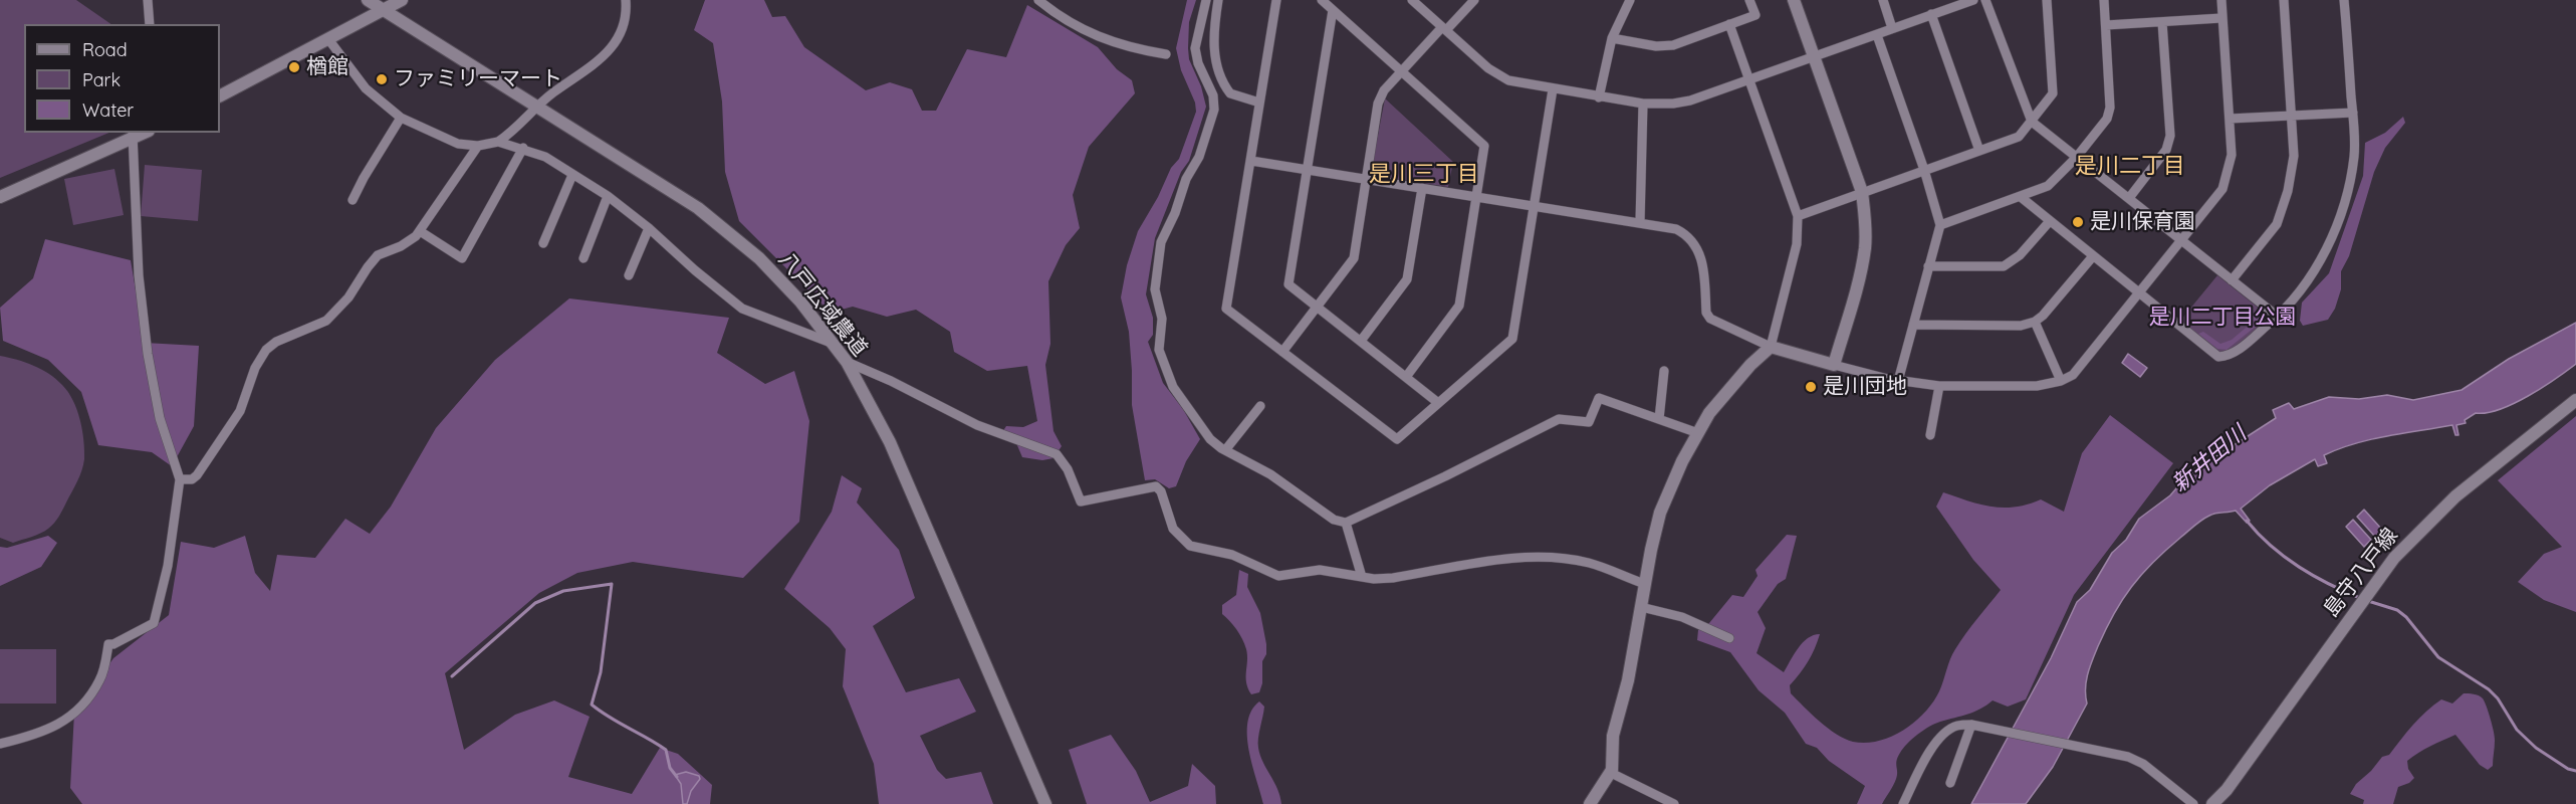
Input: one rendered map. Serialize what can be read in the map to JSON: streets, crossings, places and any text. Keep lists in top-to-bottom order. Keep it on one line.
{"streets":{"street":["八戸広域農道","島守八戸線"]},"districts":["是川二丁目","是川三丁目"],"water":["新井田川"],"parks":["是川二丁目公園"],"places":["楢館","ファミリーマート","是川保育園","是川団地"],"legend":["Road","Park","Water"]}
